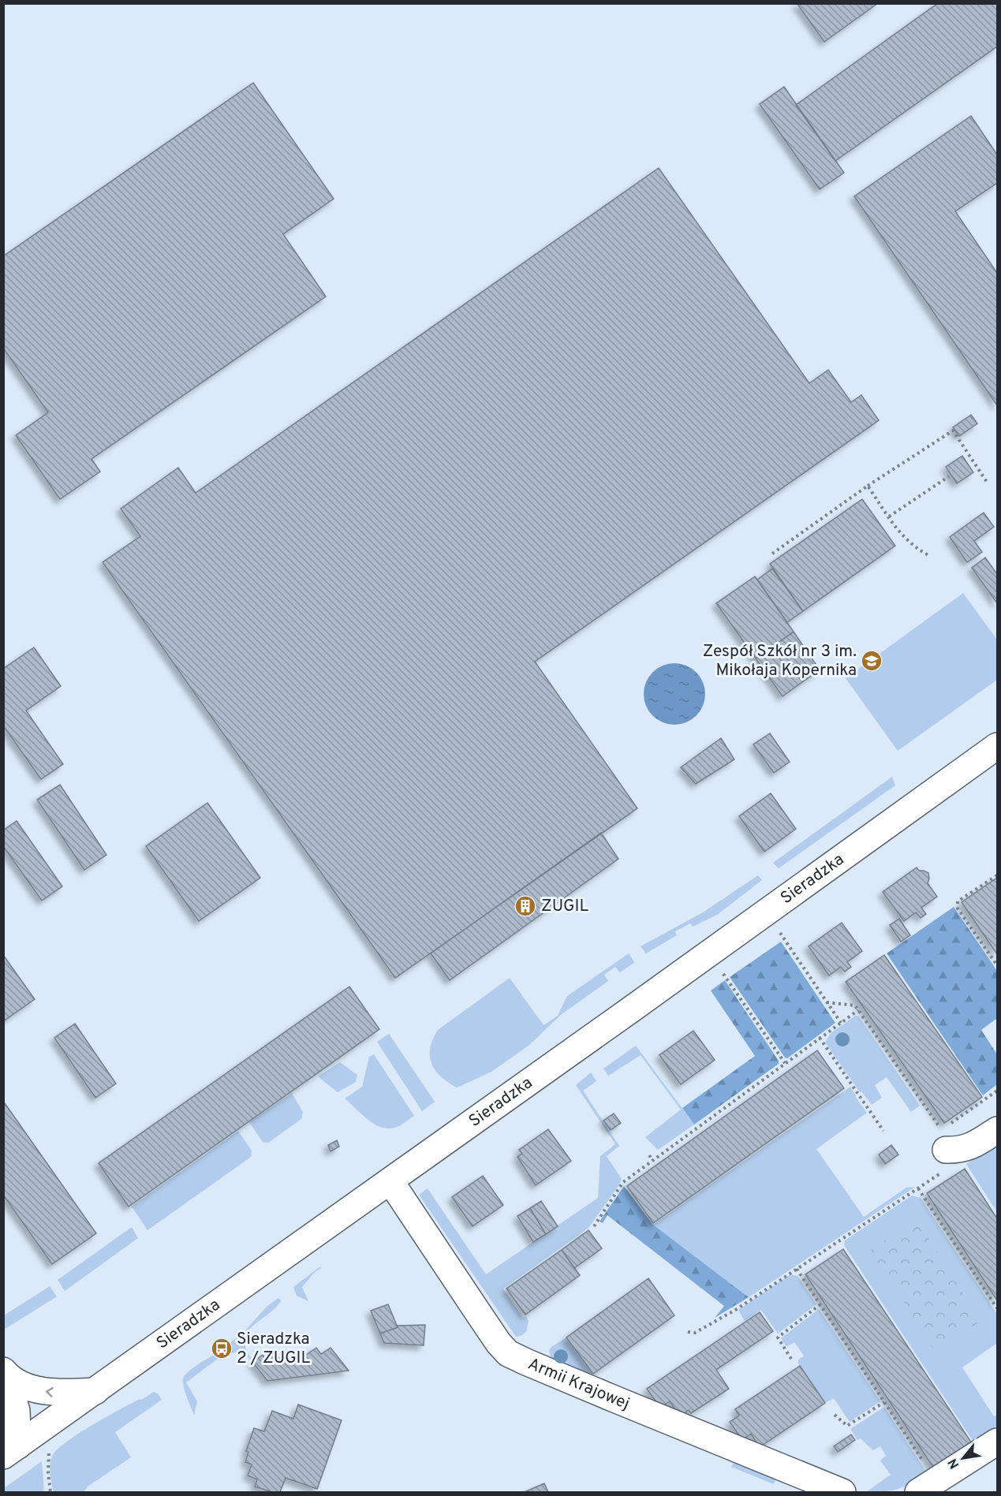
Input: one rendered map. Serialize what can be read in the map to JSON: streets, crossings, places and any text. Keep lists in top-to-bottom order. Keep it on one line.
{"streets":{"main road":["Sieradzka","Armii Krajowej"]},"crossings":[["Sieradzka","Armii Krajowej"]],"places":{"school or university":["Zespół Szkół nr 3 im. Mikołaja Kopernika"],"building":["ZUGIL"],"bus stop":["Sieradzka 2 / ZUGIL"]},"north":"bottom left"}
